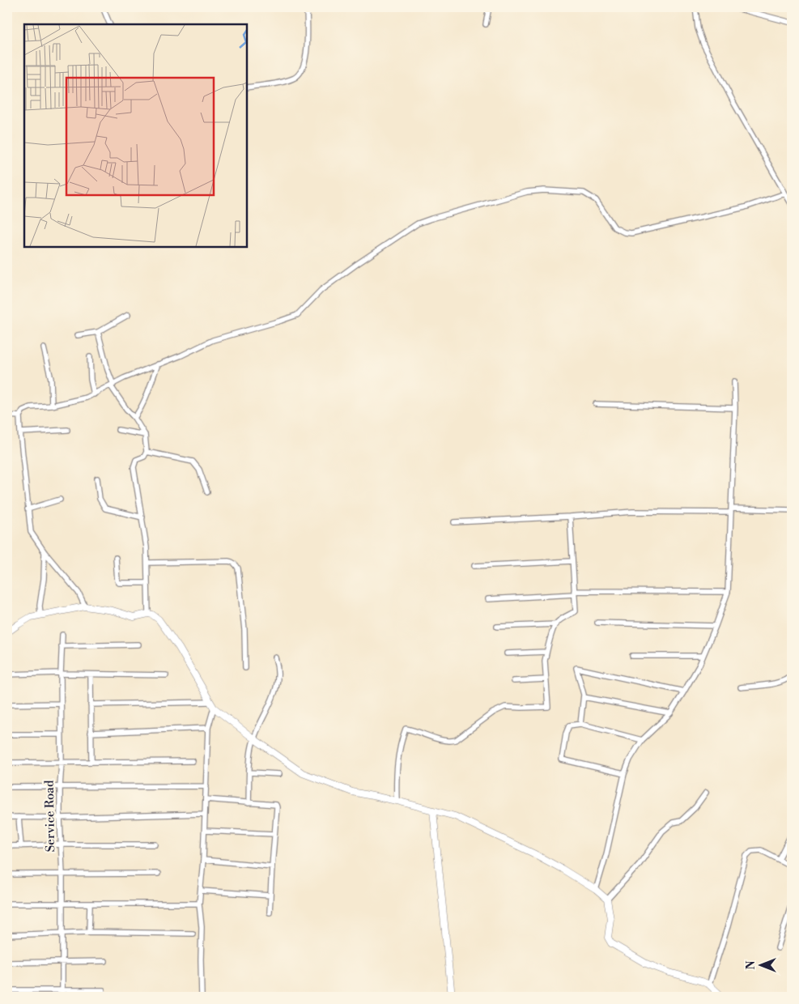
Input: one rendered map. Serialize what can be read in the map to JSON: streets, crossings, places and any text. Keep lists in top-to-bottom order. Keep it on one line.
{"streets":{"street":["Service Road"]},"north":"left"}
